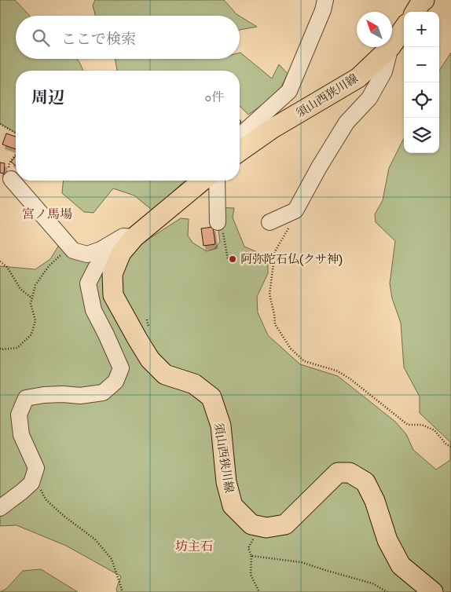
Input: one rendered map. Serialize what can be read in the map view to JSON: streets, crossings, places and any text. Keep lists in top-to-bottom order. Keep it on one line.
{"streets":{"main road":["須山西狭川線"]},"districts":["宮ノ馬場","坊主石"],"places":["阿弥陀石仏(クサ神)"],"north":"top left","page":{"map_buttons":["+","−"],"search":"ここで検索","heading":["周辺","0件"]}}
